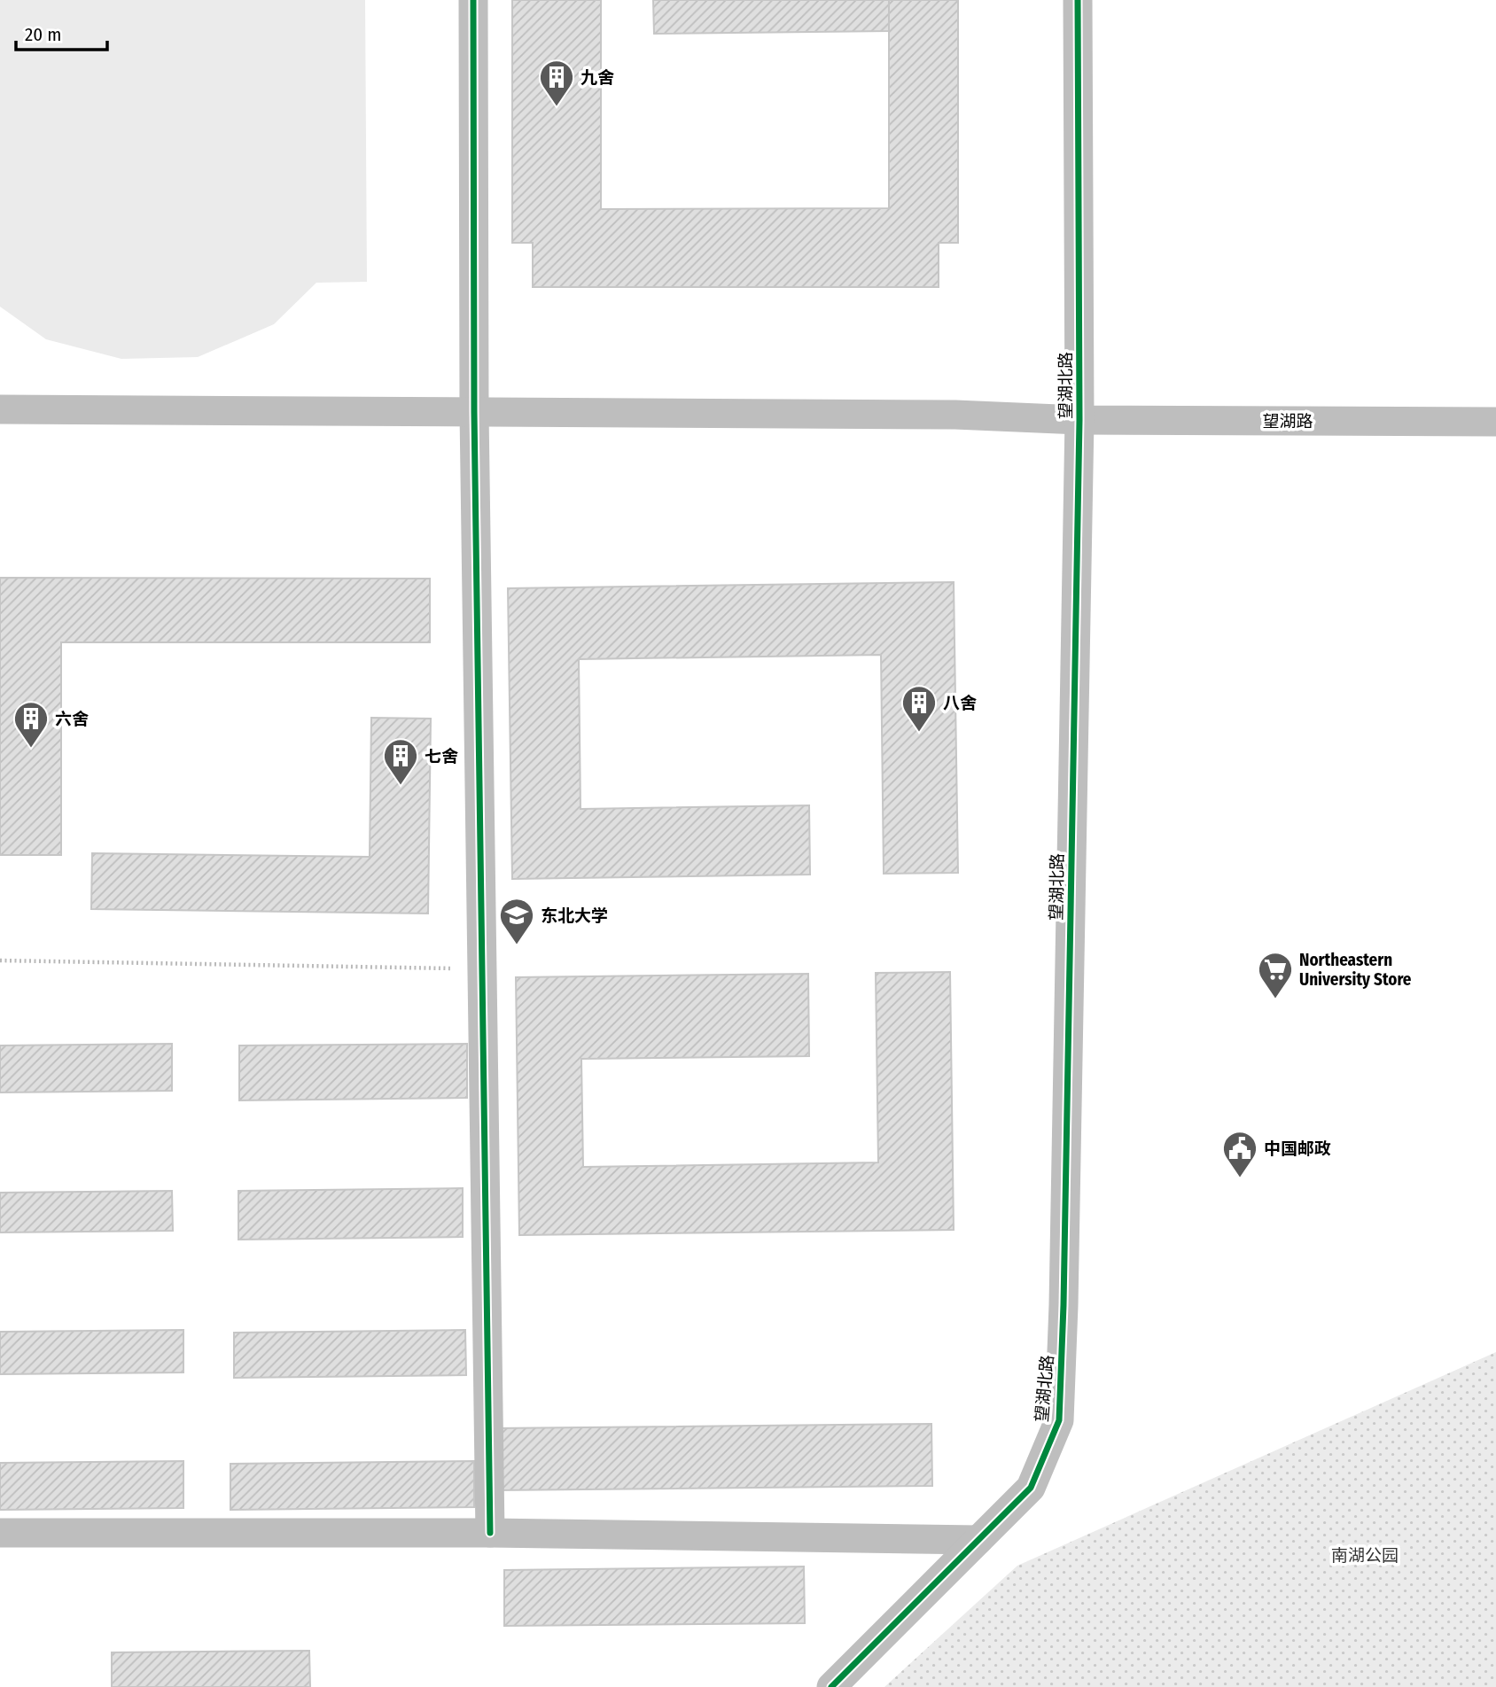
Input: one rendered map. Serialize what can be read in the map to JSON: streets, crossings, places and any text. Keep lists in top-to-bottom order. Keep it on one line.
{"streets":{"street":["望湖北路","望湖路"]},"crossings":[["望湖北路","望湖路"]],"parks":["南湖公园"],"places":{"building":["九舍","八舍","六舍","七舍"],"school or university":["东北大学"],"supermarket":["Northeastern University Store"],"public building":["中国邮政"]},"scale_bar":"20 m"}
